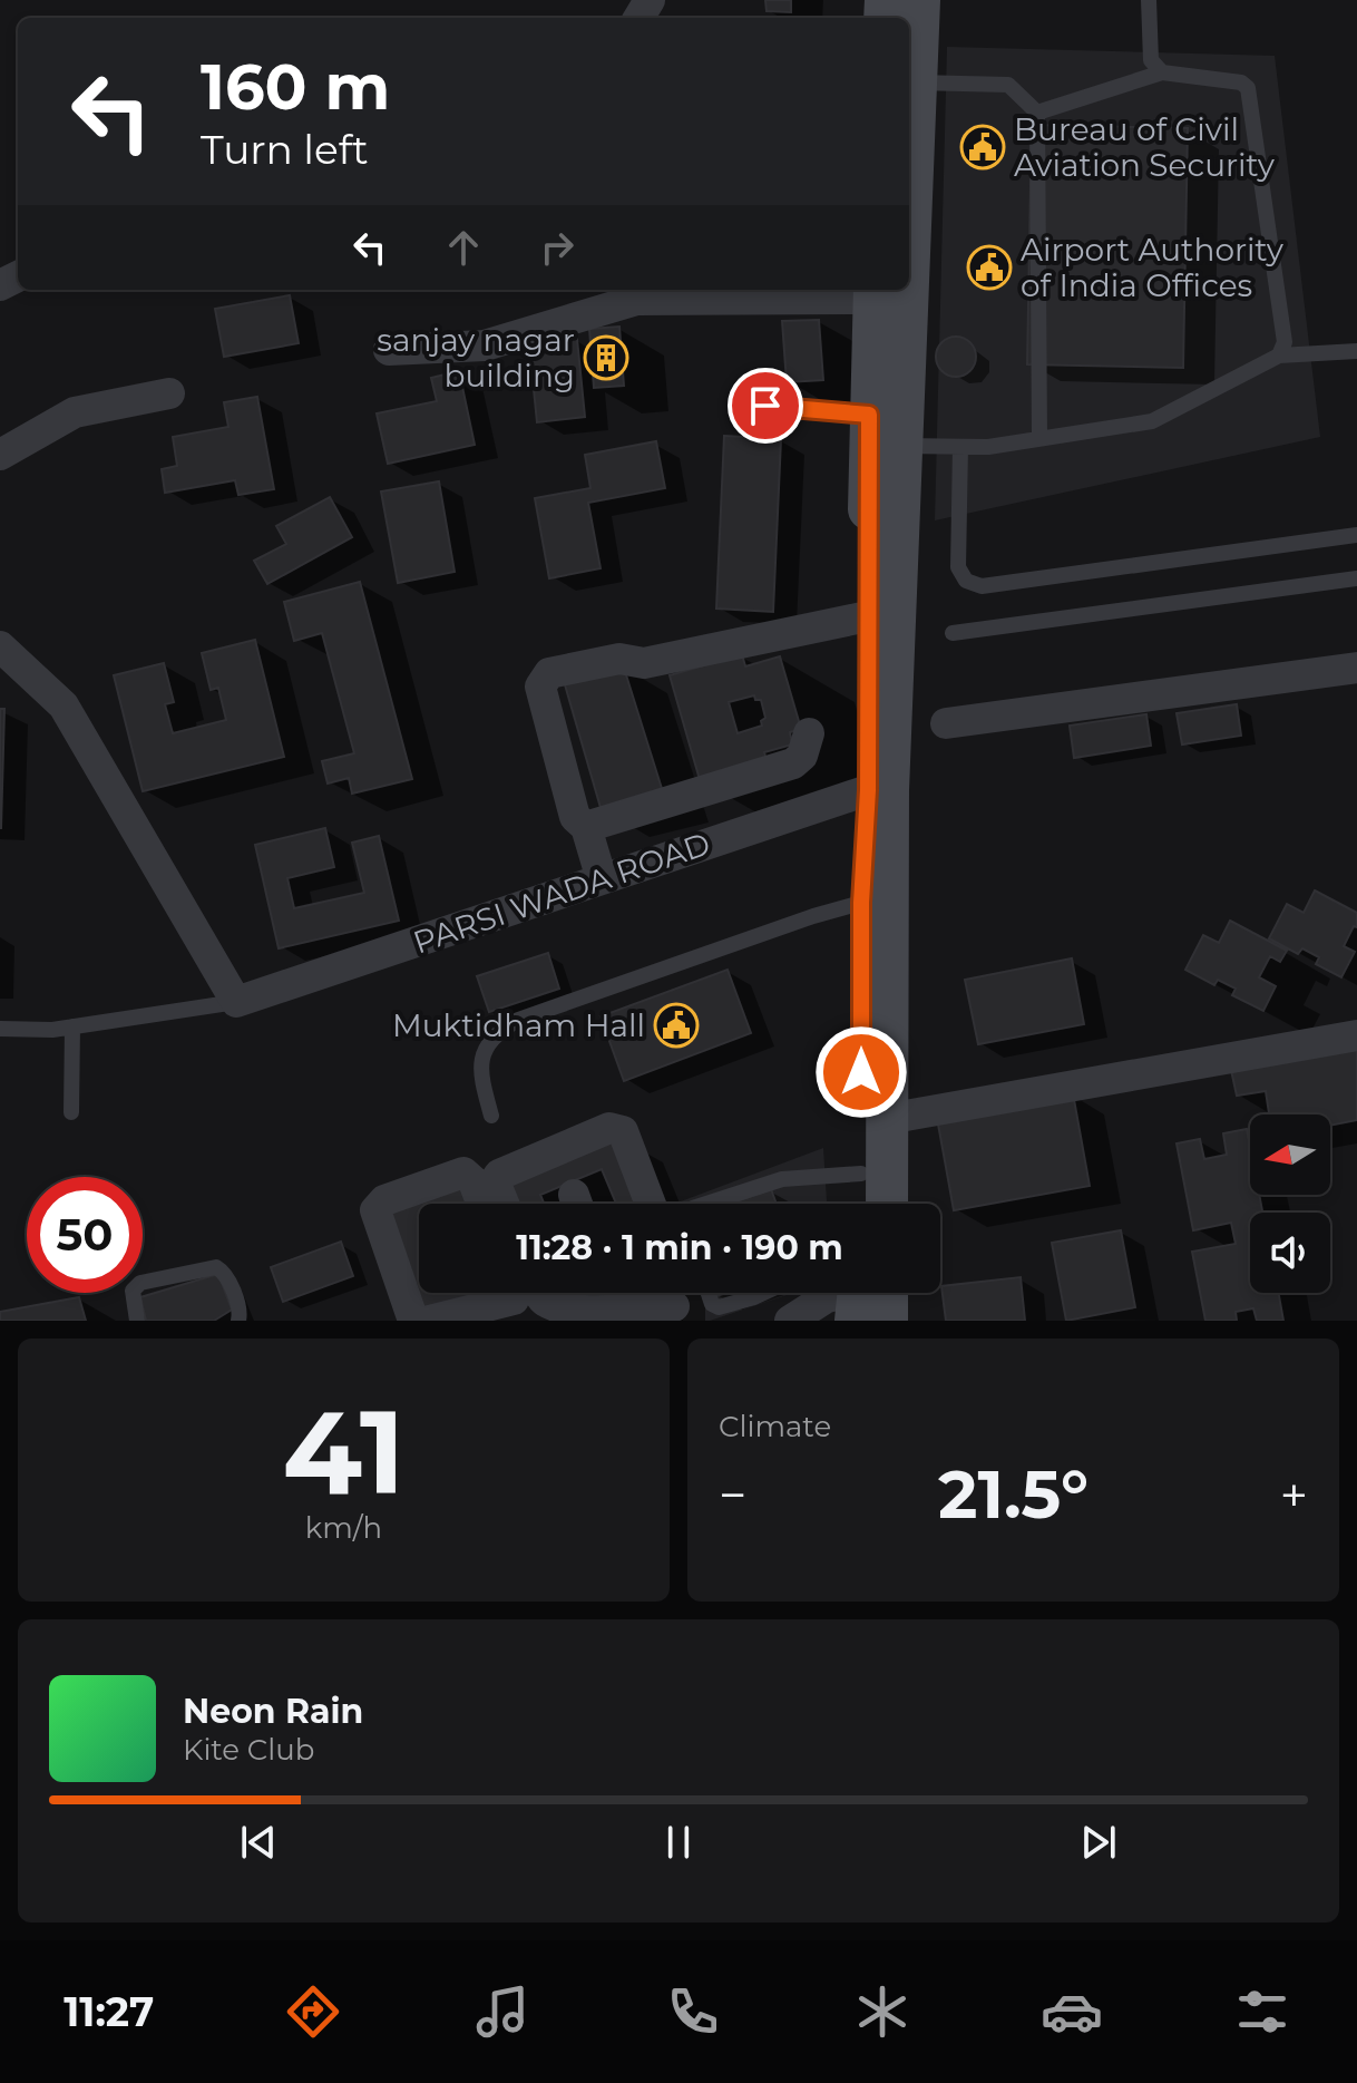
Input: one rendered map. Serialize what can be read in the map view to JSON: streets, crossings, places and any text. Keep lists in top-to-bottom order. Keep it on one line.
{"streets":{"street":["PARSI WADA ROAD"]},"places":{"public building":["Bureau of Civil Aviation Security","Airport Authority of India Offices","Muktidham Hall"],"building":["sanjay nagar building"]},"north":"left","page":{"turn":["160 m","Turn left"],"limit":"50","trip":"11:28 · 1 min · 190 m","tile":[["41","km/h"],"Climate"],"heat":["−","21.5°","+"],"song":["Neon Rain","Kite Club"],"tabs":"11:27"}}
